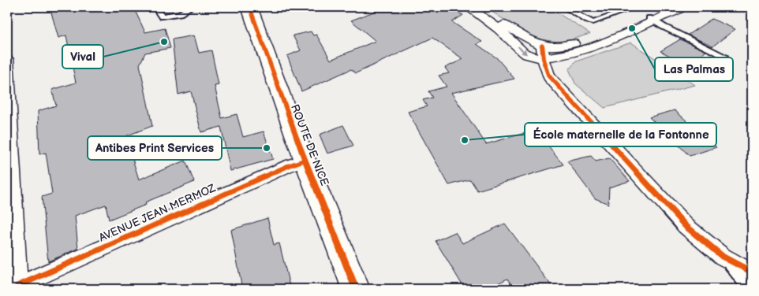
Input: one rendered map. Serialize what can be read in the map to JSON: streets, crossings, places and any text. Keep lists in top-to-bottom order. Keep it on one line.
{"streets":{"main road":["ROUTE DE NICE"],"street":["AVENUE JEAN MERMOZ"]},"crossings":[["ROUTE DE NICE","AVENUE JEAN MERMOZ"]],"places":["Las Palmas","Vival","École maternelle de la Fontonne","Antibes Print Services"]}
